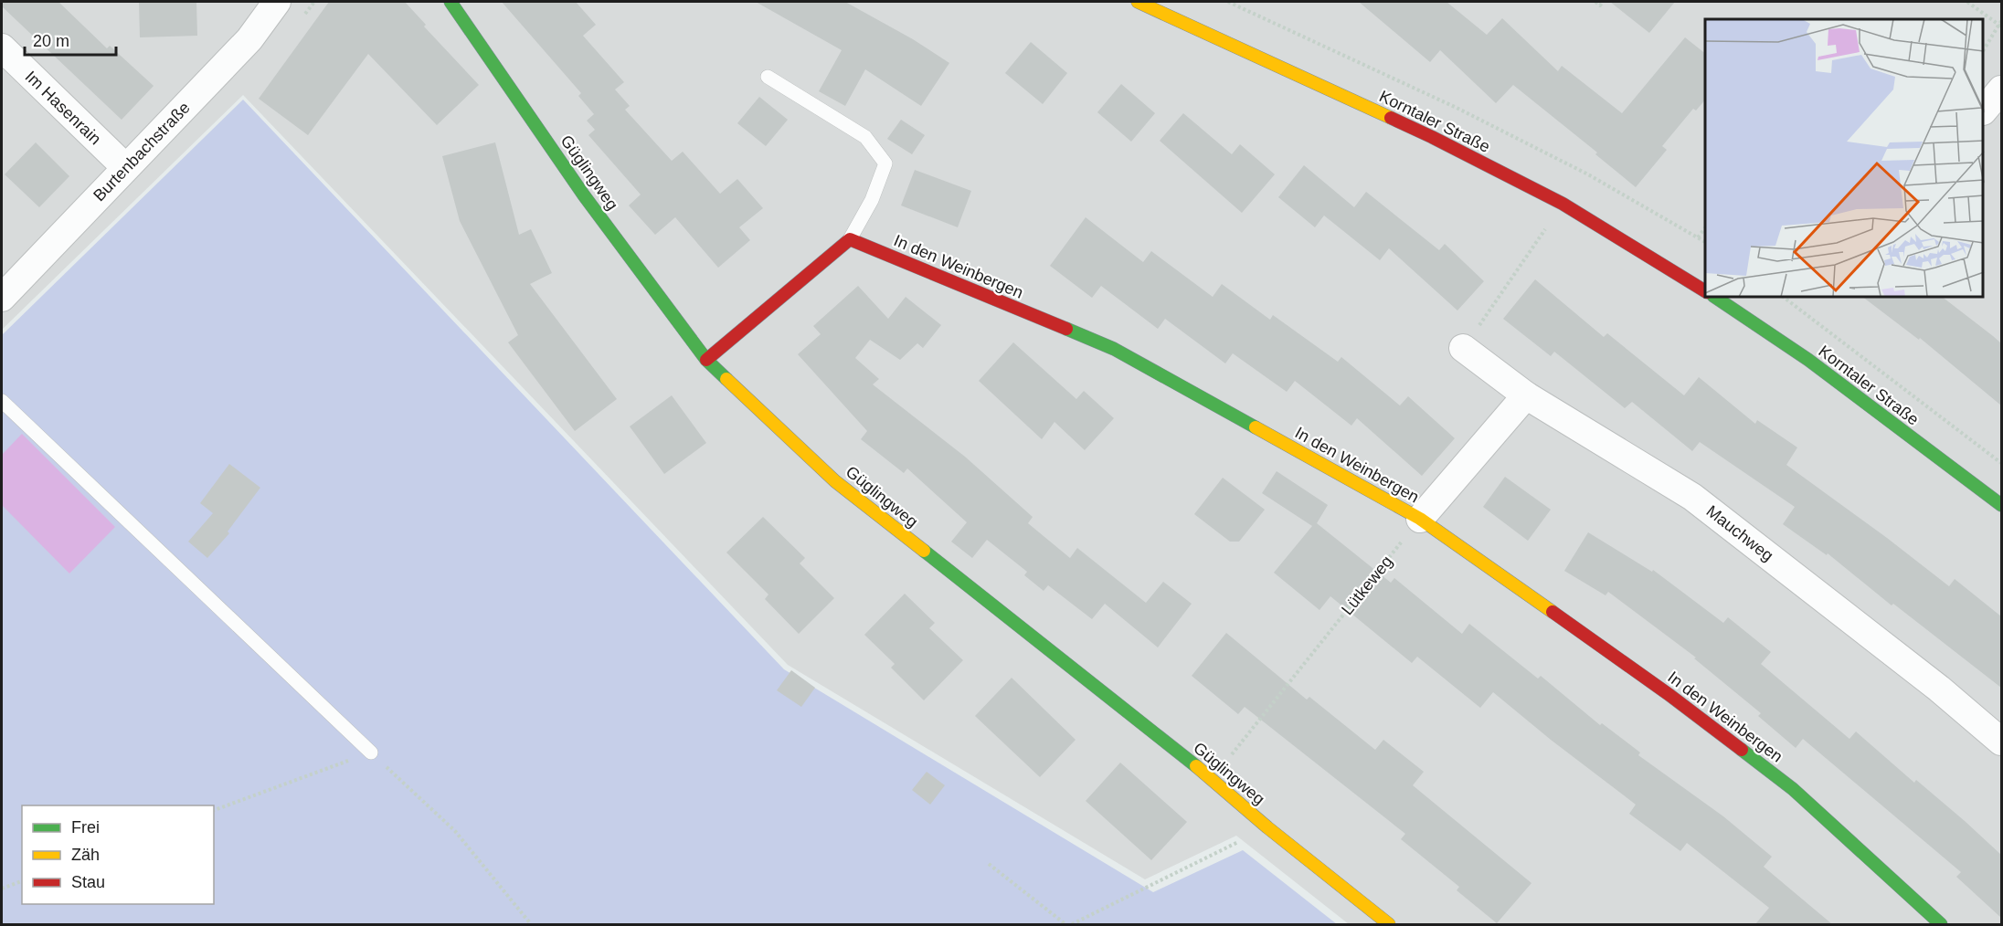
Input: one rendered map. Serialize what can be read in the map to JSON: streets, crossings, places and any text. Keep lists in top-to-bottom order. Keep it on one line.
{"streets":{"street":["Im Hasenrain","Korntaler Straße","Burtenbachstraße","Güglingweg","In den Weinbergen","Mauchweg"],"path":["Lütkeweg"]},"crossings":[["Im Hasenrain","Burtenbachstraße"],["Güglingweg","Lütkeweg"],["In den Weinbergen","Lütkeweg"]],"legend":["Frei","Zäh","Stau"],"scale_bar":"20 m"}
